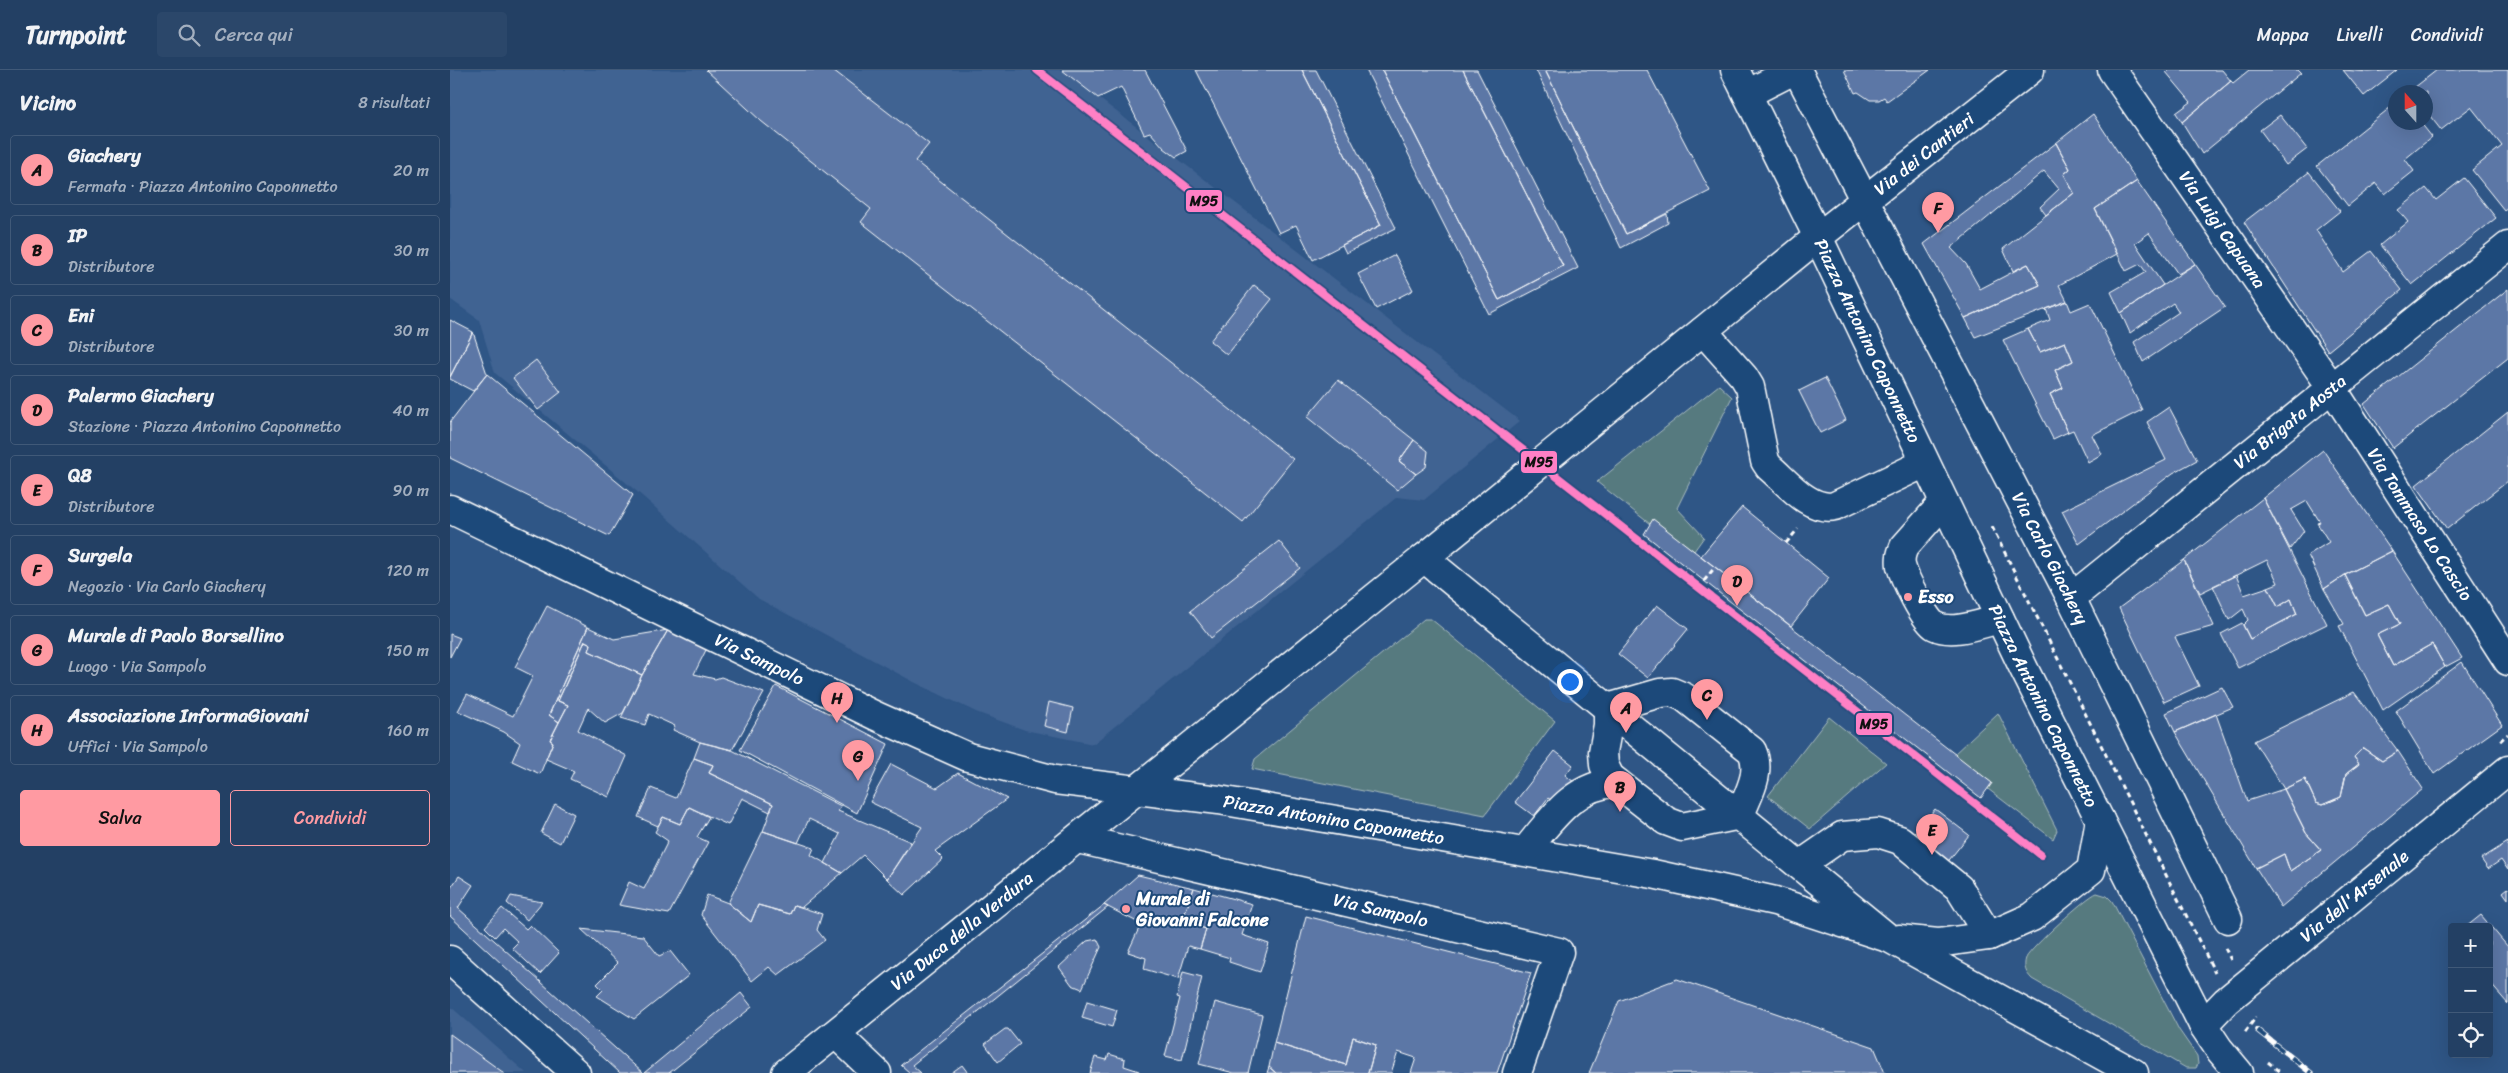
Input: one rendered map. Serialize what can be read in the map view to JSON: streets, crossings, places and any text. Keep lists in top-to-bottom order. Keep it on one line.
{"streets":{"street":["Via dei Cantieri","Via Luigi Capuana","Piazza Antonino Caponnetto","Via Brigata Aosta","Via Tommaso Lo Cascio","Via Carlo Giachery","Via Sampolo","Via dell'Arsenale","Via Duca della Verdura"]},"crossings":[["Via dei Cantieri","Piazza Antonino Caponnetto"],["Via dei Cantieri","Via Carlo Giachery"],["Via Luigi Capuana","Via Brigata Aosta"],["Via Luigi Capuana","Via Tommaso Lo Cascio"],["Piazza Antonino Caponnetto","Via Sampolo"],["Piazza Antonino Caponnetto","Via dell'Arsenale"],["Piazza Antonino Caponnetto","Via Duca della Verdura"],["Via Brigata Aosta","Via Tommaso Lo Cascio"],["Via Brigata Aosta","Via Carlo Giachery"],["Via Sampolo","Via Duca della Verdura"]],"places":["Esso","Murale di Giovanni Falcone"],"lines":["transit line M95"],"north":"top","page":{"header":"Turnpoint","search":"Cerca qui","nav":["Mappa","Livelli","Condividi"],"heading":["Vicino","8 risultati"],"list":[{"mark":"A","name":"Giachery","note":"Fermata · Piazza Antonino Caponnetto","value":"20 m"},{"mark":"B","name":"IP","note":"Distributore","value":"30 m"},{"mark":"C","name":"Eni","note":"Distributore","value":"30 m"},{"mark":"D","name":"Palermo Giachery","note":"Stazione · Piazza Antonino Caponnetto","value":"40 m"},{"mark":"E","name":"Q8","note":"Distributore","value":"90 m"},{"mark":"F","name":"Surgela","note":"Negozio · Via Carlo Giachery","value":"120 m"},{"mark":"G","name":"Murale di Paolo Borsellino","note":"Luogo · Via Sampolo","value":"150 m"},{"mark":"H","name":"Associazione InformaGiovani","note":"Uffici · Via Sampolo","value":"160 m"}],"pins":["F","D","C","H","A","G","B","E"],"buttons":["Salva","Condividi"],"map_buttons":["+","−"]}}
